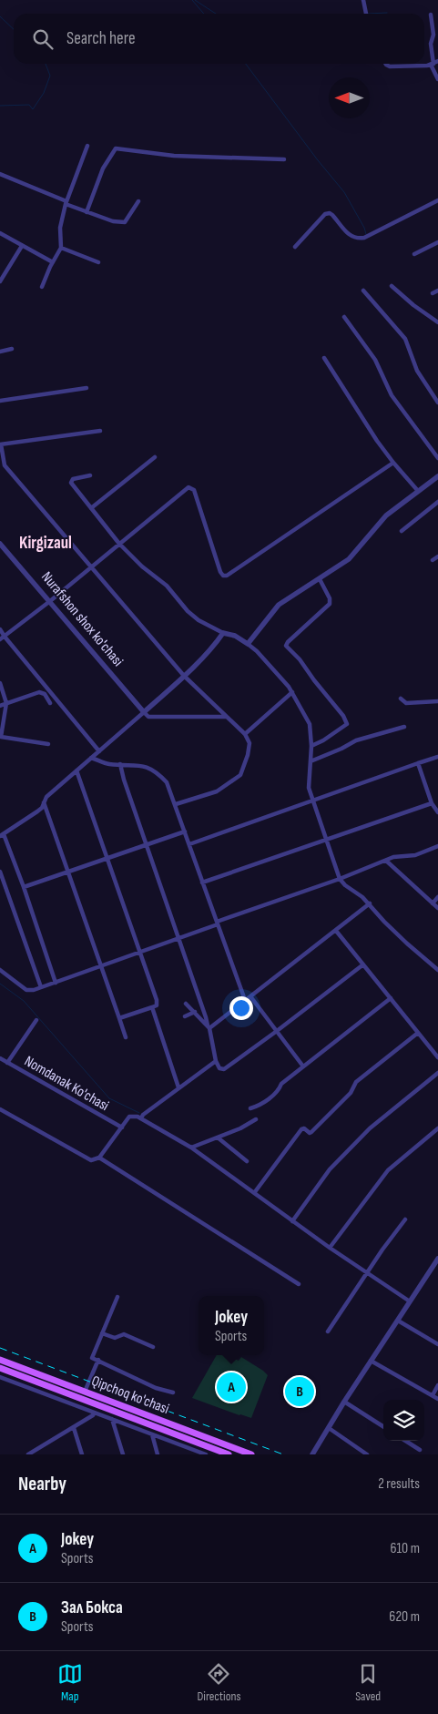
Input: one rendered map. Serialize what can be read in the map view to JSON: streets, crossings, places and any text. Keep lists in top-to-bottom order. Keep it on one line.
{"streets":{"main road":["Qipchoq ko'chasi"],"street":["Nurafshon shox ko'chasi","Nomdanak Ko'chasi"]},"districts":["Kirgizaul"],"north":"left","page":{"search":"Search here","popup":["Jokey","Sports"],"pins":["A","B"],"heading":["Nearby","2 results"],"list":[{"mark":"A","name":"Jokey","note":"Sports","value":"610 m"},{"mark":"B","name":"Зал Бокса","note":"Sports","value":"620 m"}],"nav":["Map","Directions","Saved"]}}
